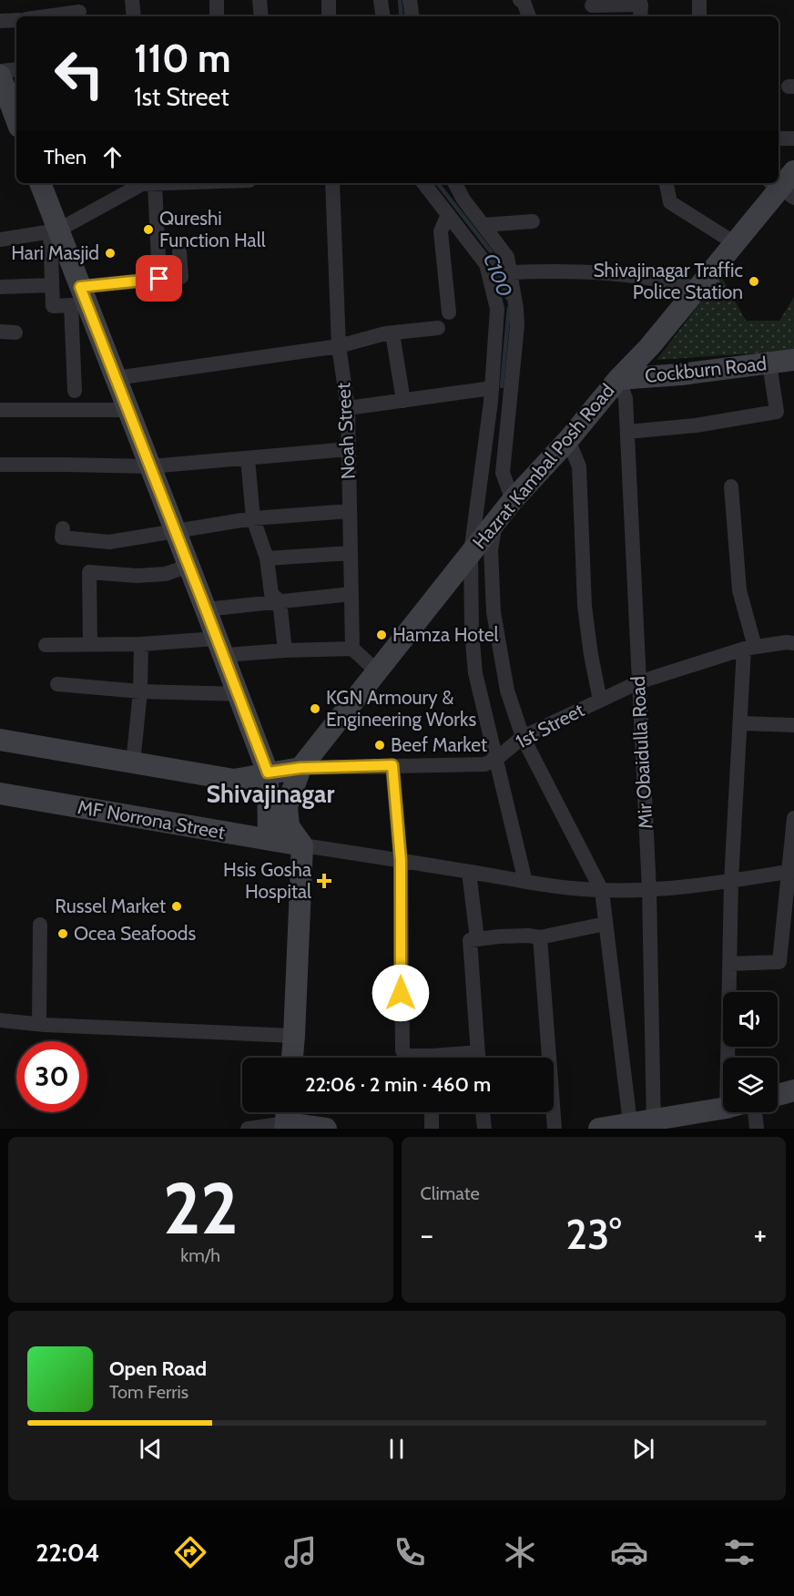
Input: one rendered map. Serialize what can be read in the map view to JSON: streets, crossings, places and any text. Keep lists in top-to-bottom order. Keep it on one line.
{"streets":{"street":["Cockburn Road","Noah Street","Hazrat Kambal Posh Road","1st Street","Mir Obaidulla Road","MF Norrona Street"]},"crossings":[["Cockburn Road","Hazrat Kambal Posh Road"],["Cockburn Road","Mir Obaidulla Road"],["Hazrat Kambal Posh Road","1st Street"],["Hazrat Kambal Posh Road","Mir Obaidulla Road"],["Hazrat Kambal Posh Road","MF Norrona Street"],["1st Street","Mir Obaidulla Road"]],"districts":["Shivajinagar"],"water":["C100"],"places":{"other":["Qureshi Function Hall","Hari Masjid","Shivajinagar Traffic Police Station","Hamza Hotel","KGN Armoury & Engineering Works","Beef Market","Russel Market","Ocea Seafoods"],"health":["Hsis Gosha Hospital"]},"page":{"turn":["110 m","1st Street"],"then":"Then","limit":"30","trip":"22:06 · 2 min · 460 m","tile":[["22","km/h"],"Climate"],"heat":["−","23°","+"],"song":["Open Road","Tom Ferris"],"tabs":"22:04"}}
